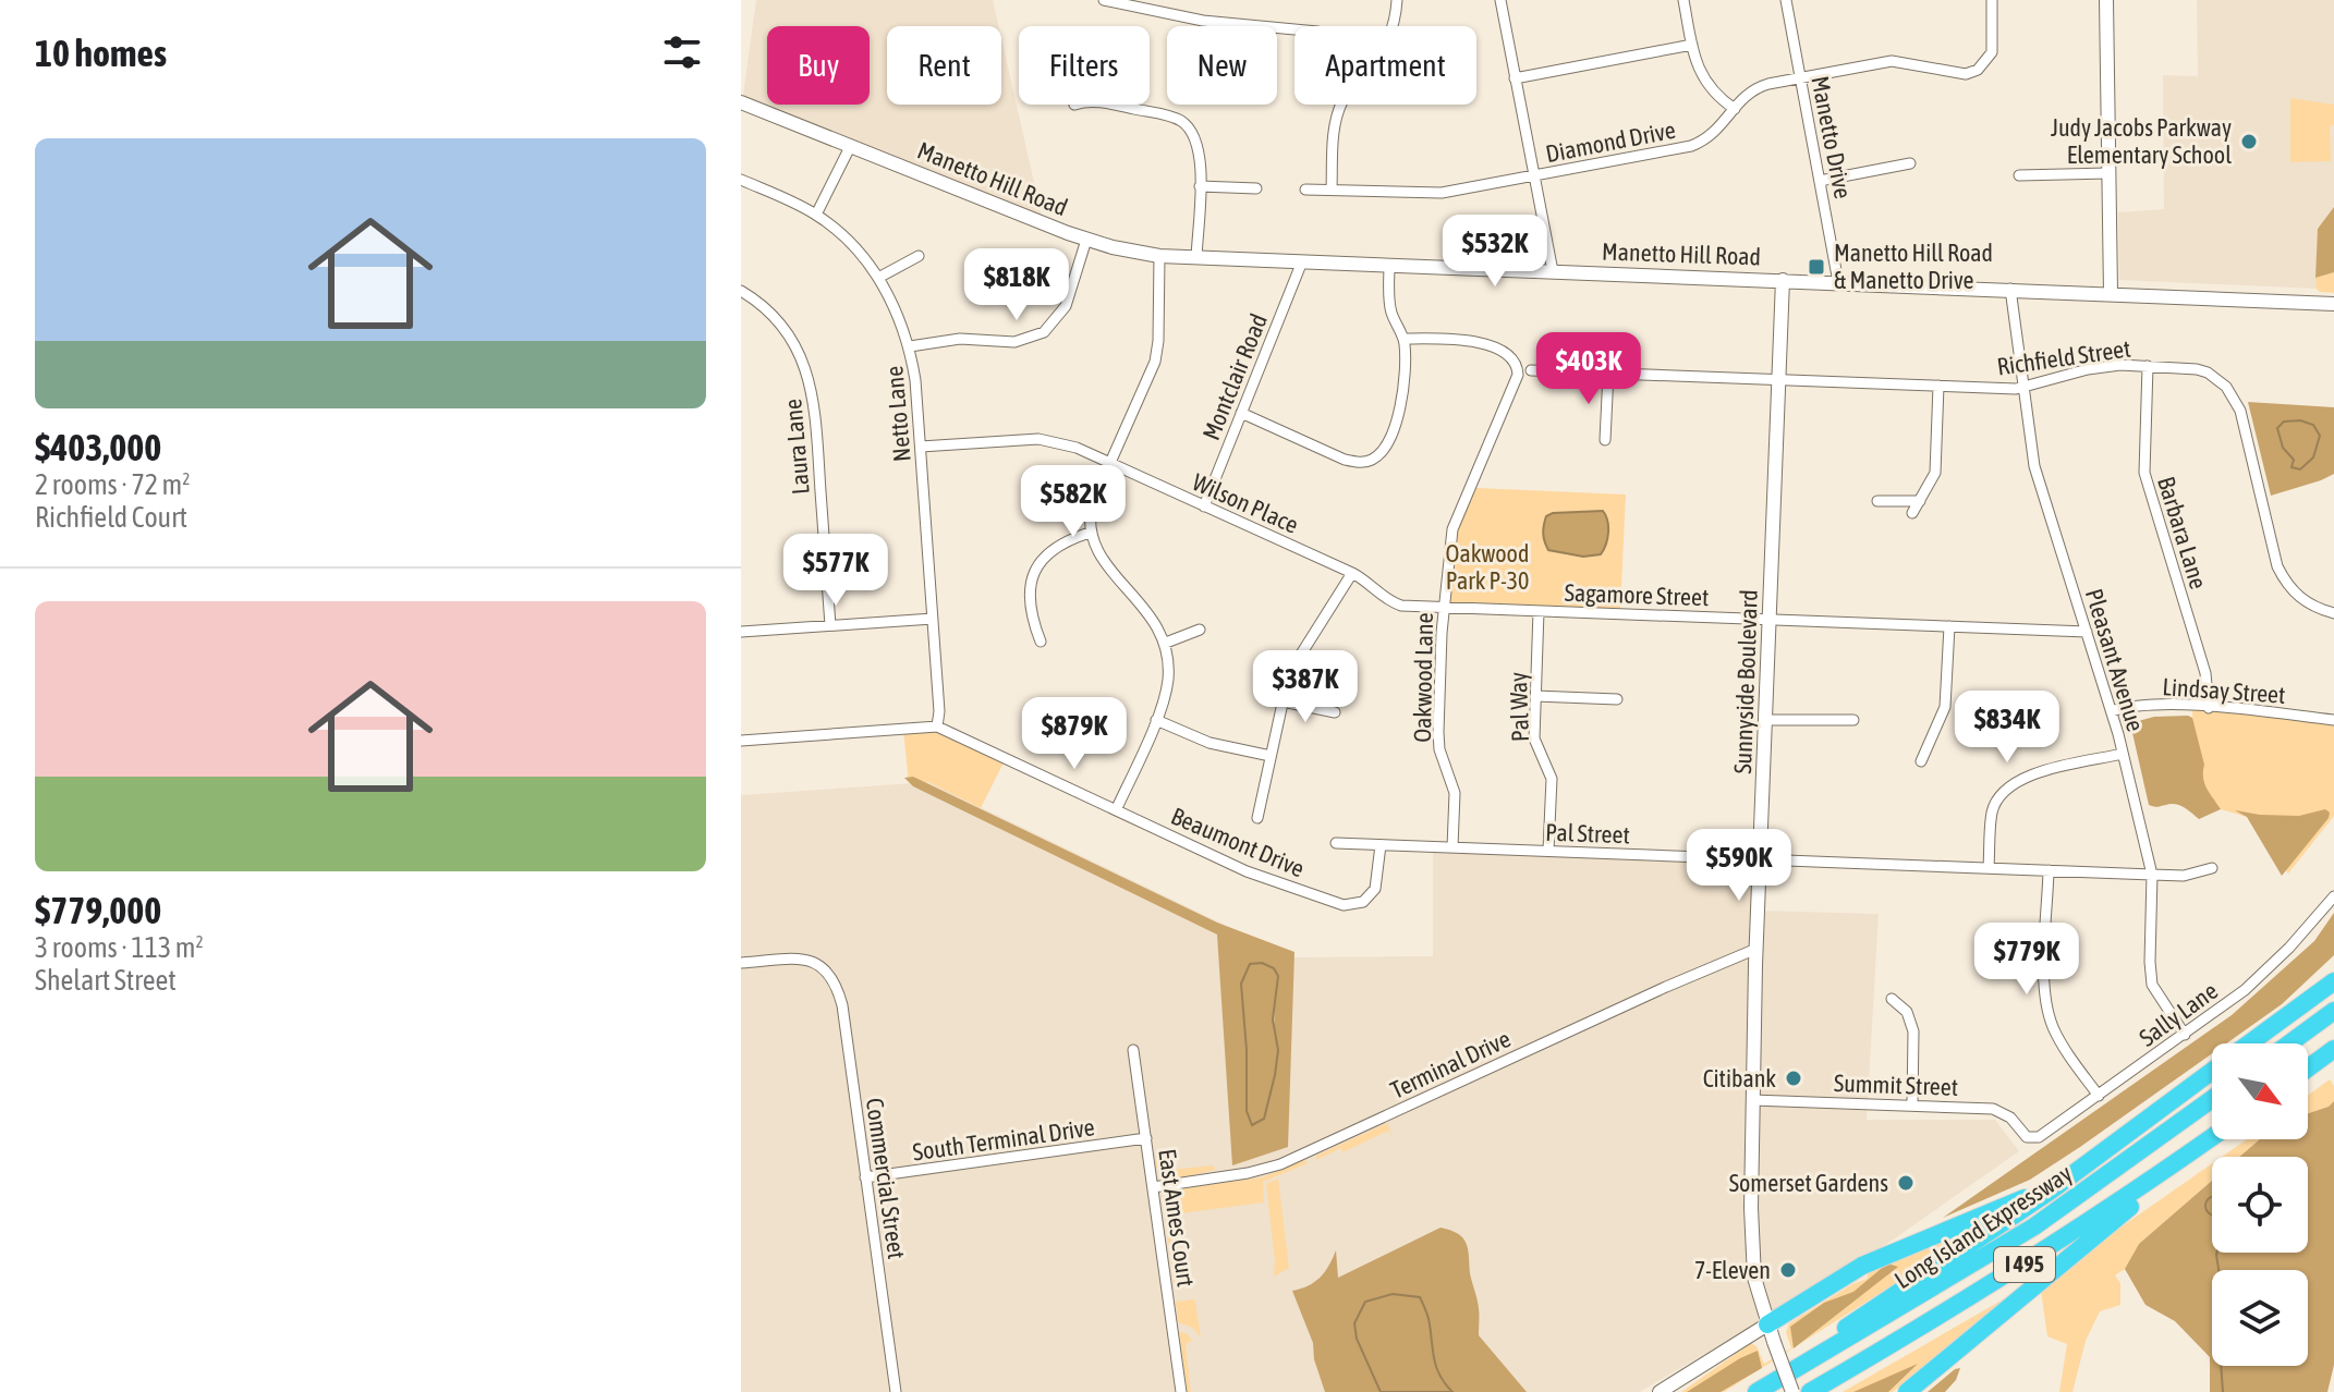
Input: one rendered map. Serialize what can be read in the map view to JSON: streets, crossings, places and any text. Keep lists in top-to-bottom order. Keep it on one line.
{"streets":{"highway":["Long Island Expressway","I 495"],"main road":["Manetto Hill Road","Sunnyside Boulevard"],"street":["Manetto Drive","Diamond Drive","Richfield Street","Montclair Road","Netto Lane","Laura Lane","Wilson Place","Barbara Lane","Sagamore Street","Pleasant Avenue","Oakwood Lane","Lindsay Street","Pal Way","Pal Street","Beaumont Drive","Sally Lane","Terminal Drive","Summit Street","South Terminal Drive","Commercial Street","East Ames Court"]},"crossings":[["Manetto Drive","Diamond Drive"],["Manetto Drive","Manetto Hill Road"],["Manetto Hill Road","Montclair Road"],["Manetto Hill Road","Pleasant Avenue"],["Manetto Hill Road","Sunnyside Boulevard"],["Richfield Street","Barbara Lane"],["Richfield Street","Pleasant Avenue"],["Richfield Street","Sunnyside Boulevard"],["Montclair Road","Wilson Place"],["Netto Lane","Wilson Place"],["Netto Lane","Beaumont Drive"],["Wilson Place","Sagamore Street"],["Barbara Lane","Lindsay Street"],["Sagamore Street","Pleasant Avenue"],["Sagamore Street","Oakwood Lane"],["Sagamore Street","Sunnyside Boulevard"],["Sagamore Street","Pal Way"],["Pleasant Avenue","Lindsay Street"],["Pleasant Avenue","Pal Street"],["Pleasant Avenue","Sally Lane"],["Oakwood Lane","Pal Street"],["Sunnyside Boulevard","Pal Street"],["Sunnyside Boulevard","Terminal Drive"],["Sunnyside Boulevard","Summit Street"],["Pal Way","Pal Street"],["Pal Street","Beaumont Drive"],["Sally Lane","Summit Street"],["Terminal Drive","East Ames Court"],["South Terminal Drive","Commercial Street"],["South Terminal Drive","East Ames Court"]],"parks":["Oakwood Park P-30"],"places":{"other":["Judy Jacobs Parkway Elementary School","Citibank","Somerset Gardens","7-Eleven"],"transit":["Manetto Hill Road & Manetto Drive"]},"north":"bottom right","page":{"heading":"10 homes","chip":["Buy","Rent","Filters","New","Apartment"],"list":[{"name":"$403,000","note":"2 rooms · 72 m² · Richfield Court"},{"name":"$779,000","note":"3 rooms · 113 m² · Shelart Street"}],"price":["$532K","$818K","$403K","$582K","$577K","$387K","$834K","$879K","$590K","$779K"]}}
